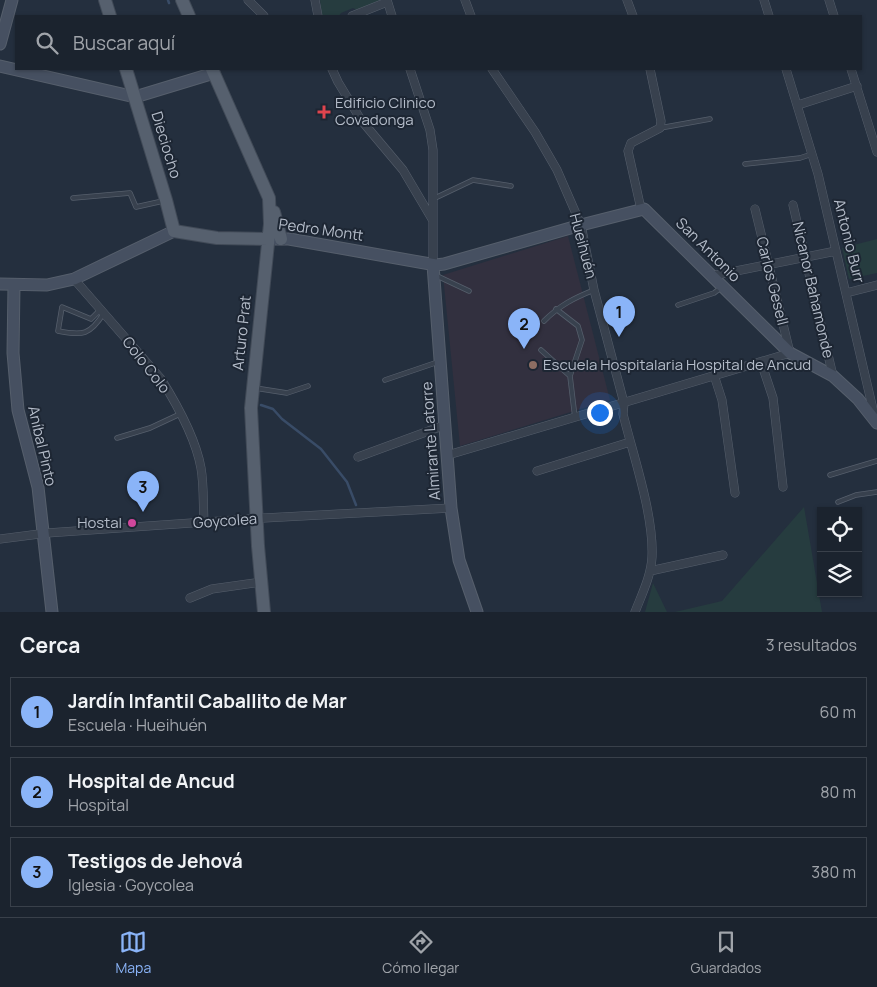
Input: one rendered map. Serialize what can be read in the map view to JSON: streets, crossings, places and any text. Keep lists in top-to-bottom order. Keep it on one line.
{"streets":{"main road":["Dieciocho","Pedro Montt","Arturo Prat"],"street":["Antonio Burr","Hueihuén","San Antonio","Carlos Gesell","Nicanor Bahamonde","Colo Colo","Almirante Latorre","Aníbal Pinto","Goycolea"]},"crossings":[["Dieciocho","Pedro Montt"],["Pedro Montt","Hueihuén"],["Pedro Montt","San Antonio"],["Pedro Montt","Arturo Prat"],["Pedro Montt","Almirante Latorre"],["Antonio Burr","San Antonio"],["San Antonio","Carlos Gesell"],["San Antonio","Nicanor Bahamonde"],["Arturo Prat","Goycolea"],["Colo Colo","Goycolea"],["Almirante Latorre","Goycolea"],["Aníbal Pinto","Goycolea"]],"places":{"health":["Edificio Clinico Covadonga"],"other":["Escuela Hospitalaria Hospital de Ancud","Hostal"]},"page":{"search":"Buscar aquí","pins":["1","2","3"],"heading":["Cerca","3 resultados"],"list":[{"mark":"1","name":"Jardín Infantil Caballito de Mar","note":"Escuela · Hueihuén","value":"60 m"},{"mark":"2","name":"Hospital de Ancud","note":"Hospital","value":"80 m"},{"mark":"3","name":"Testigos de Jehová","note":"Iglesia · Goycolea","value":"380 m"}],"nav":["Mapa","Cómo llegar","Guardados"]}}
